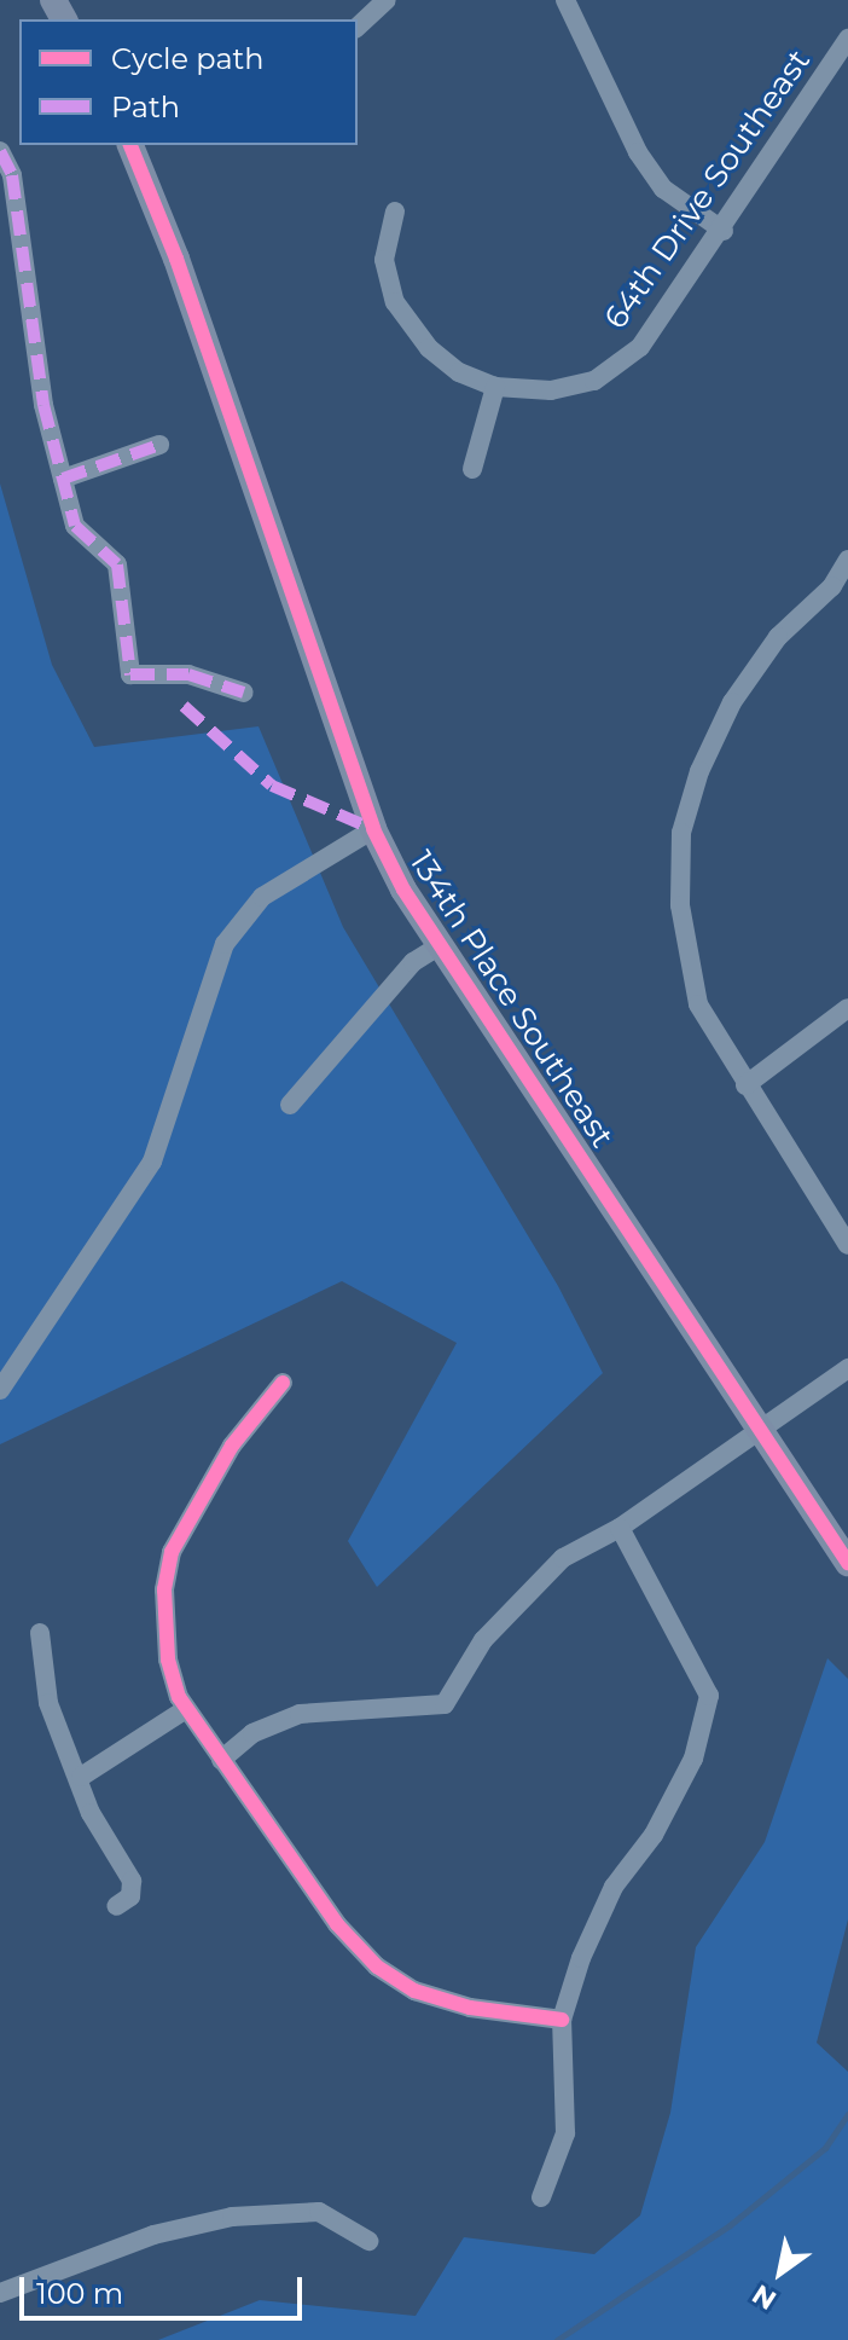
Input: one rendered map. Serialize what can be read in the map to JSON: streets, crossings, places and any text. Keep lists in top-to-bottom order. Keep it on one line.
{"streets":{"main road":["134th Place Southeast"],"street":["64th Drive Southeast"]},"legend":["Cycle path","Path"],"scale_bar":"100 m","north":"bottom left"}
